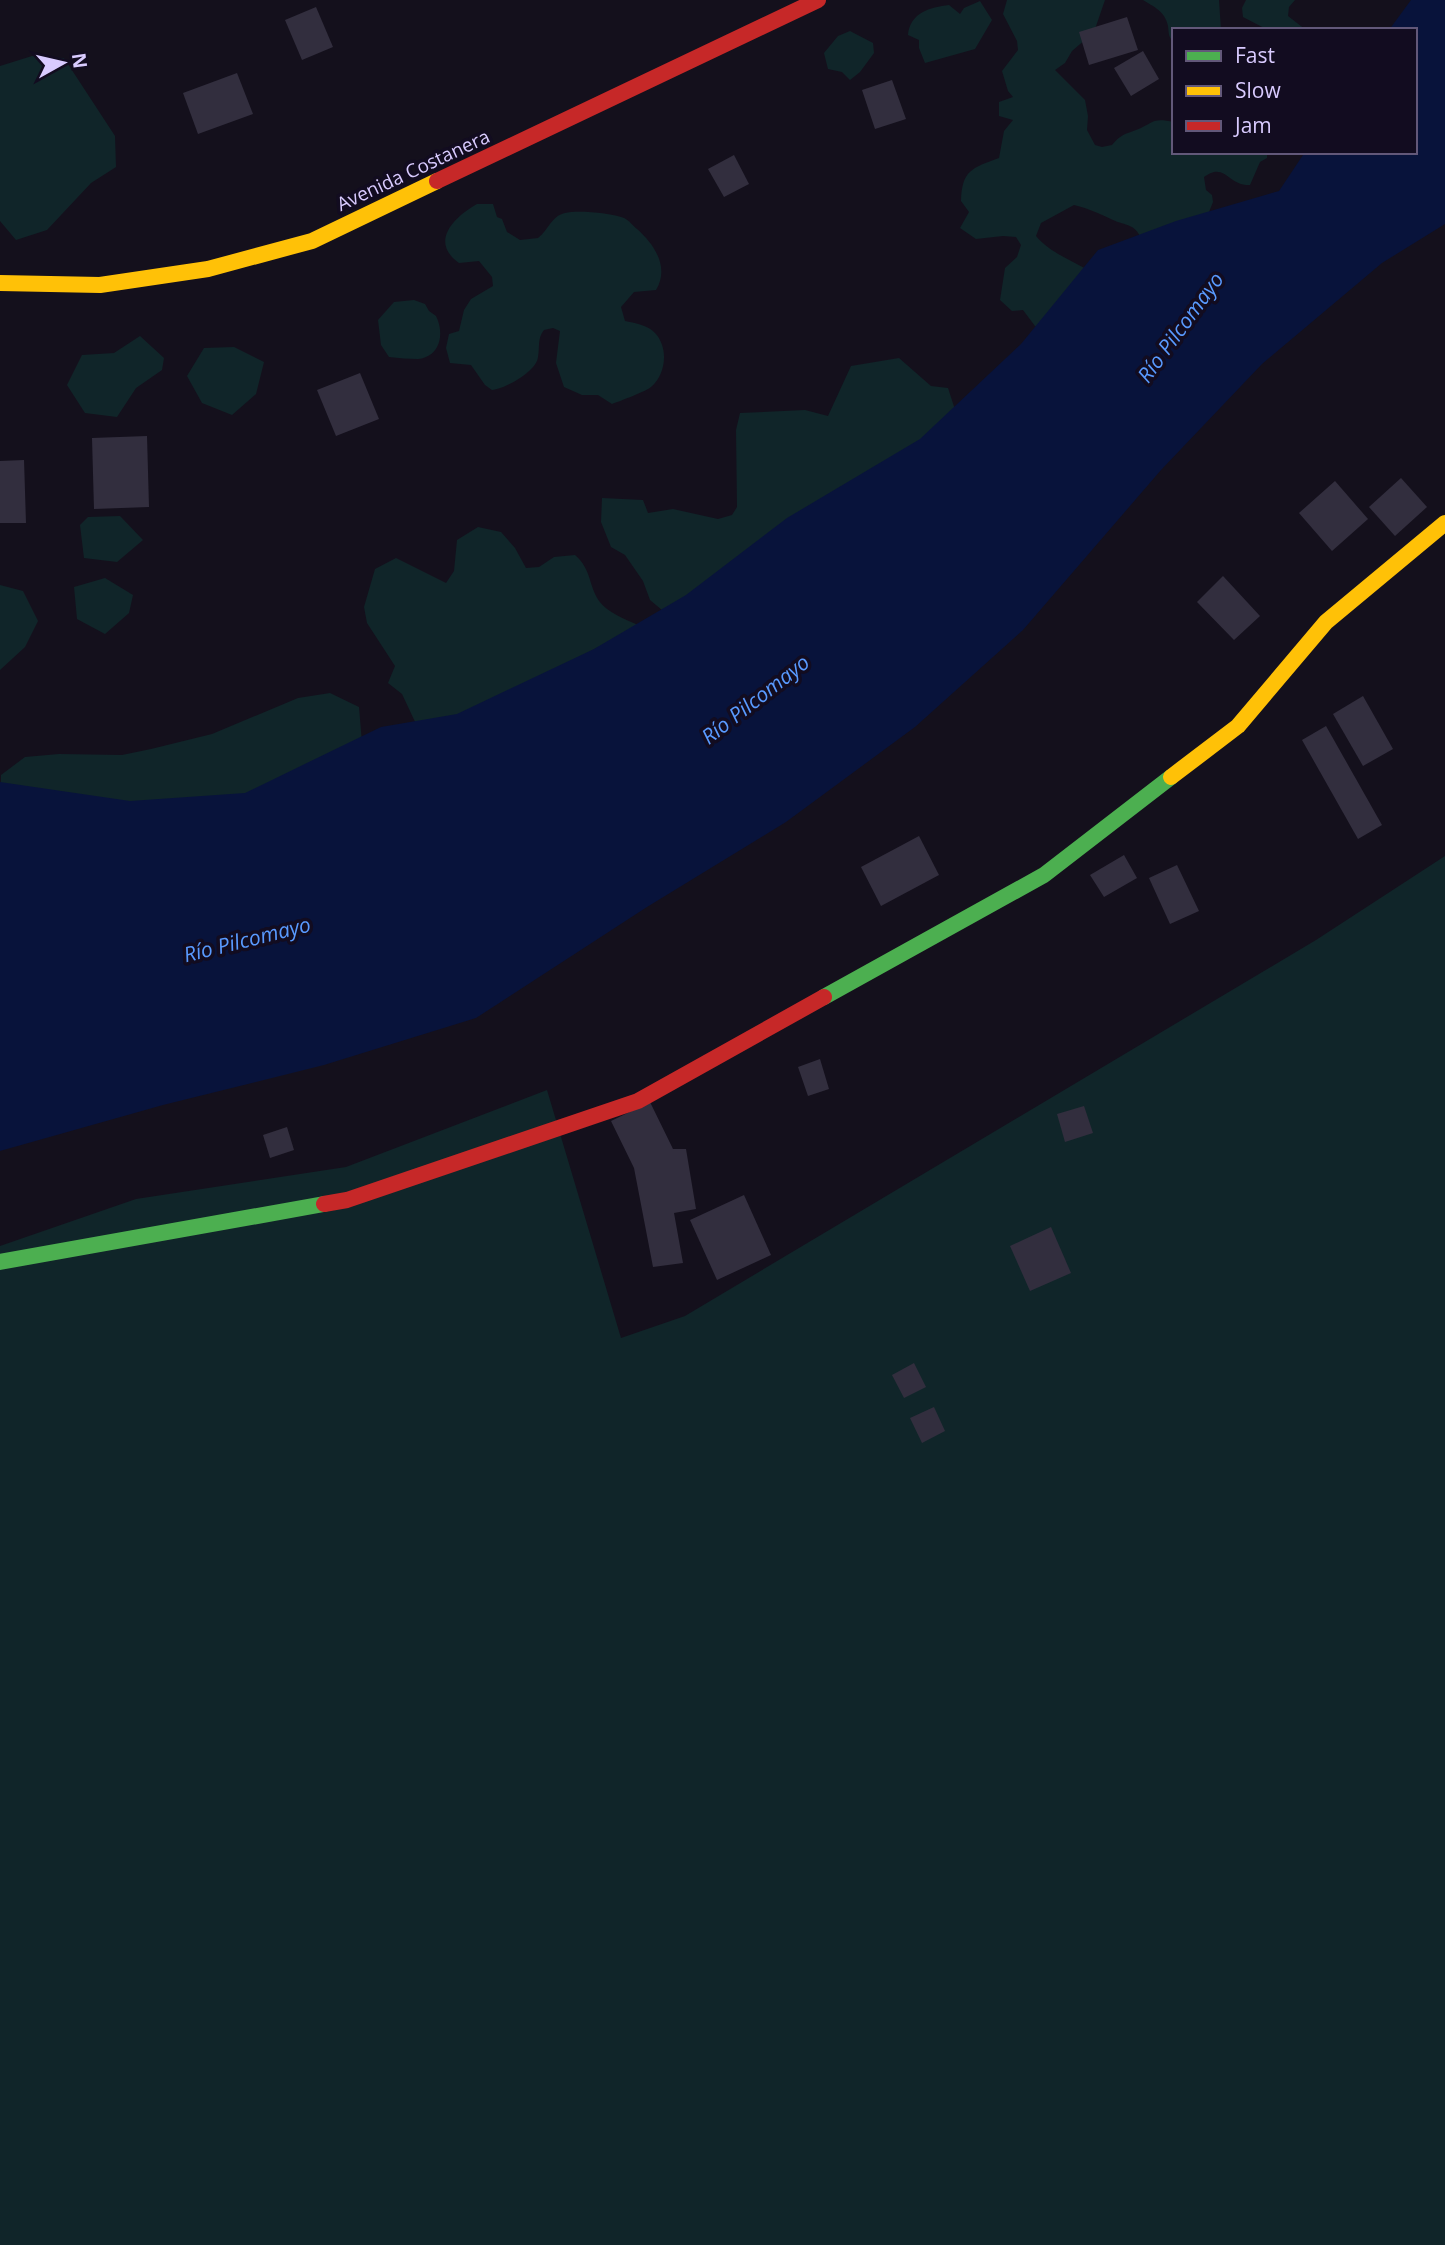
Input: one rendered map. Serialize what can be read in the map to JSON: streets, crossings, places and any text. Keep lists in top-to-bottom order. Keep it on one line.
{"streets":{"street":["Avenida Costanera"]},"water":["Río Pilcomayo"],"legend":["Fast","Slow","Jam"],"north":"right"}
